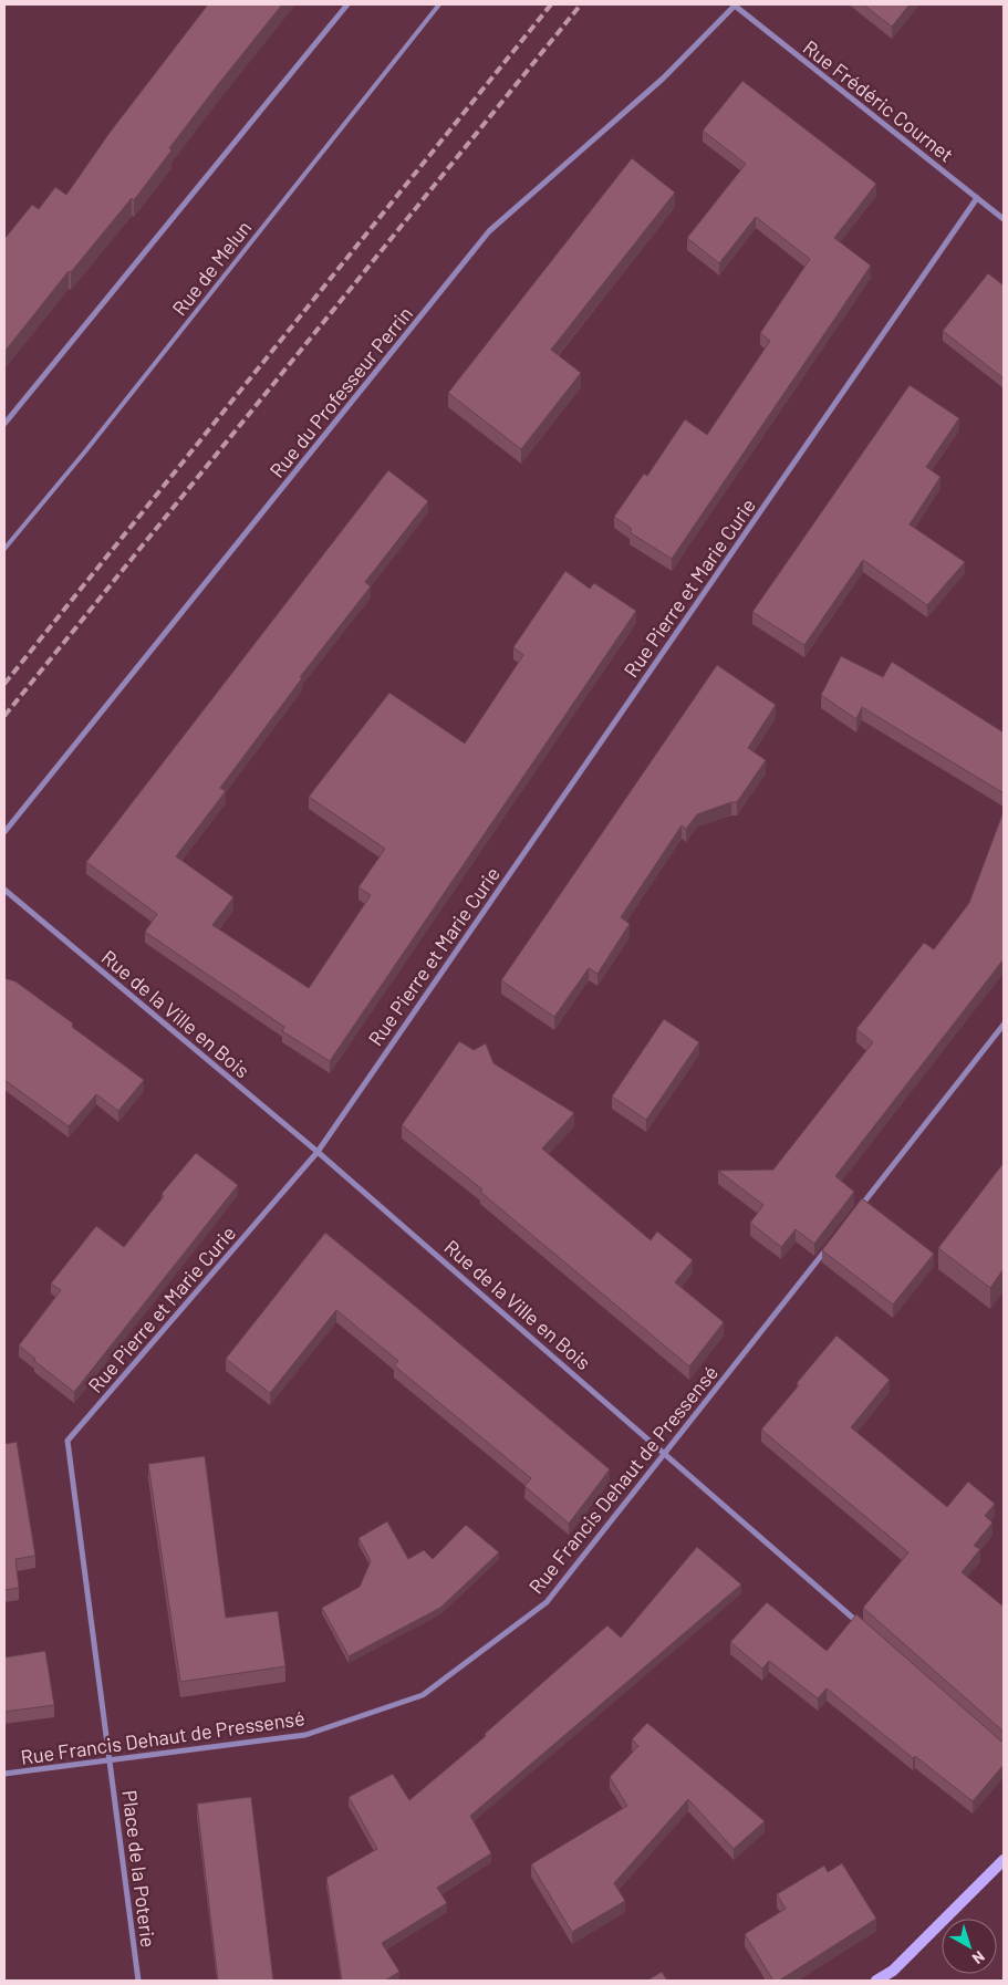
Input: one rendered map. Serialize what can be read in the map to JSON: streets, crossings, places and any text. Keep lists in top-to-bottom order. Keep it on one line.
{"streets":{"street":["Rue Frédéric Cournet","Rue du Professeur Perrin","Rue Pierre et Marie Curie","Rue de la Ville en Bois","Rue Francis Dehaut de Pressensé","Place de la Poterie"],"lane":["Rue de Melun"]},"crossings":[["Rue Frédéric Cournet","Rue du Professeur Perrin"],["Rue Frédéric Cournet","Rue Pierre et Marie Curie"],["Rue Pierre et Marie Curie","Rue de la Ville en Bois"],["Rue Pierre et Marie Curie","Rue Francis Dehaut de Pressensé"],["Rue Pierre et Marie Curie","Place de la Poterie"],["Rue de la Ville en Bois","Rue Francis Dehaut de Pressensé"],["Rue Francis Dehaut de Pressensé","Place de la Poterie"]],"north":"bottom right"}
